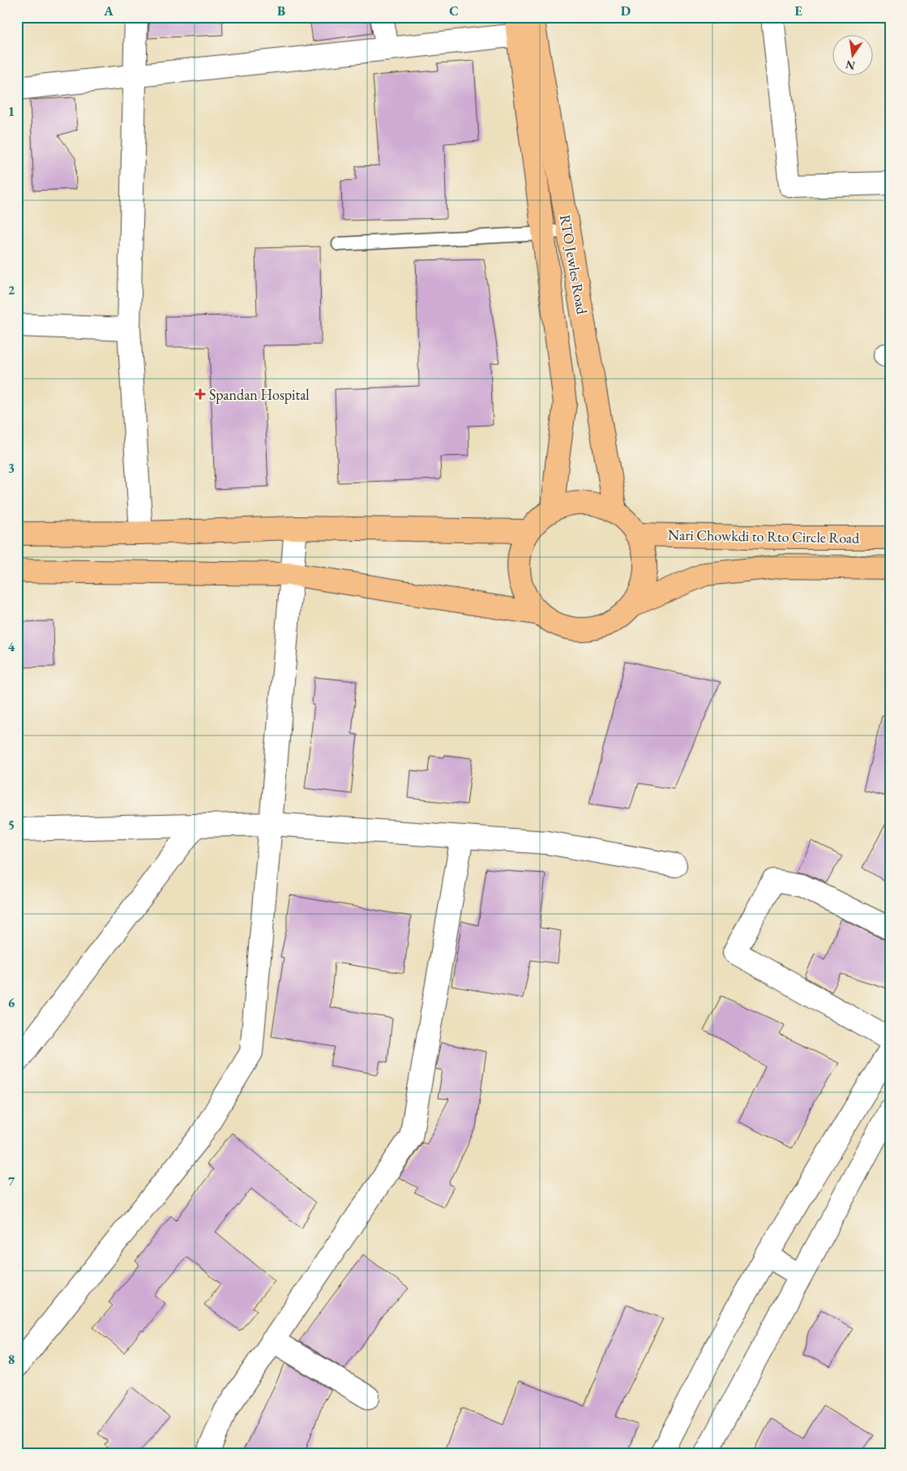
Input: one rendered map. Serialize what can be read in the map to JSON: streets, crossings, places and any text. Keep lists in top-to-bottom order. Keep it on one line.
{"streets":{"main road":["RTO Jewles Road","Nari Chowkdi to Rto Circle Road"]},"crossings":[["RTO Jewles Road","Nari Chowkdi to Rto Circle Road"]],"places":{"health":["Spandan Hospital"]},"north":"bottom","grid":{"columns":["A","B","C","D","E"],"rows":["1","2","3","4","5","6","7","8"]}}
